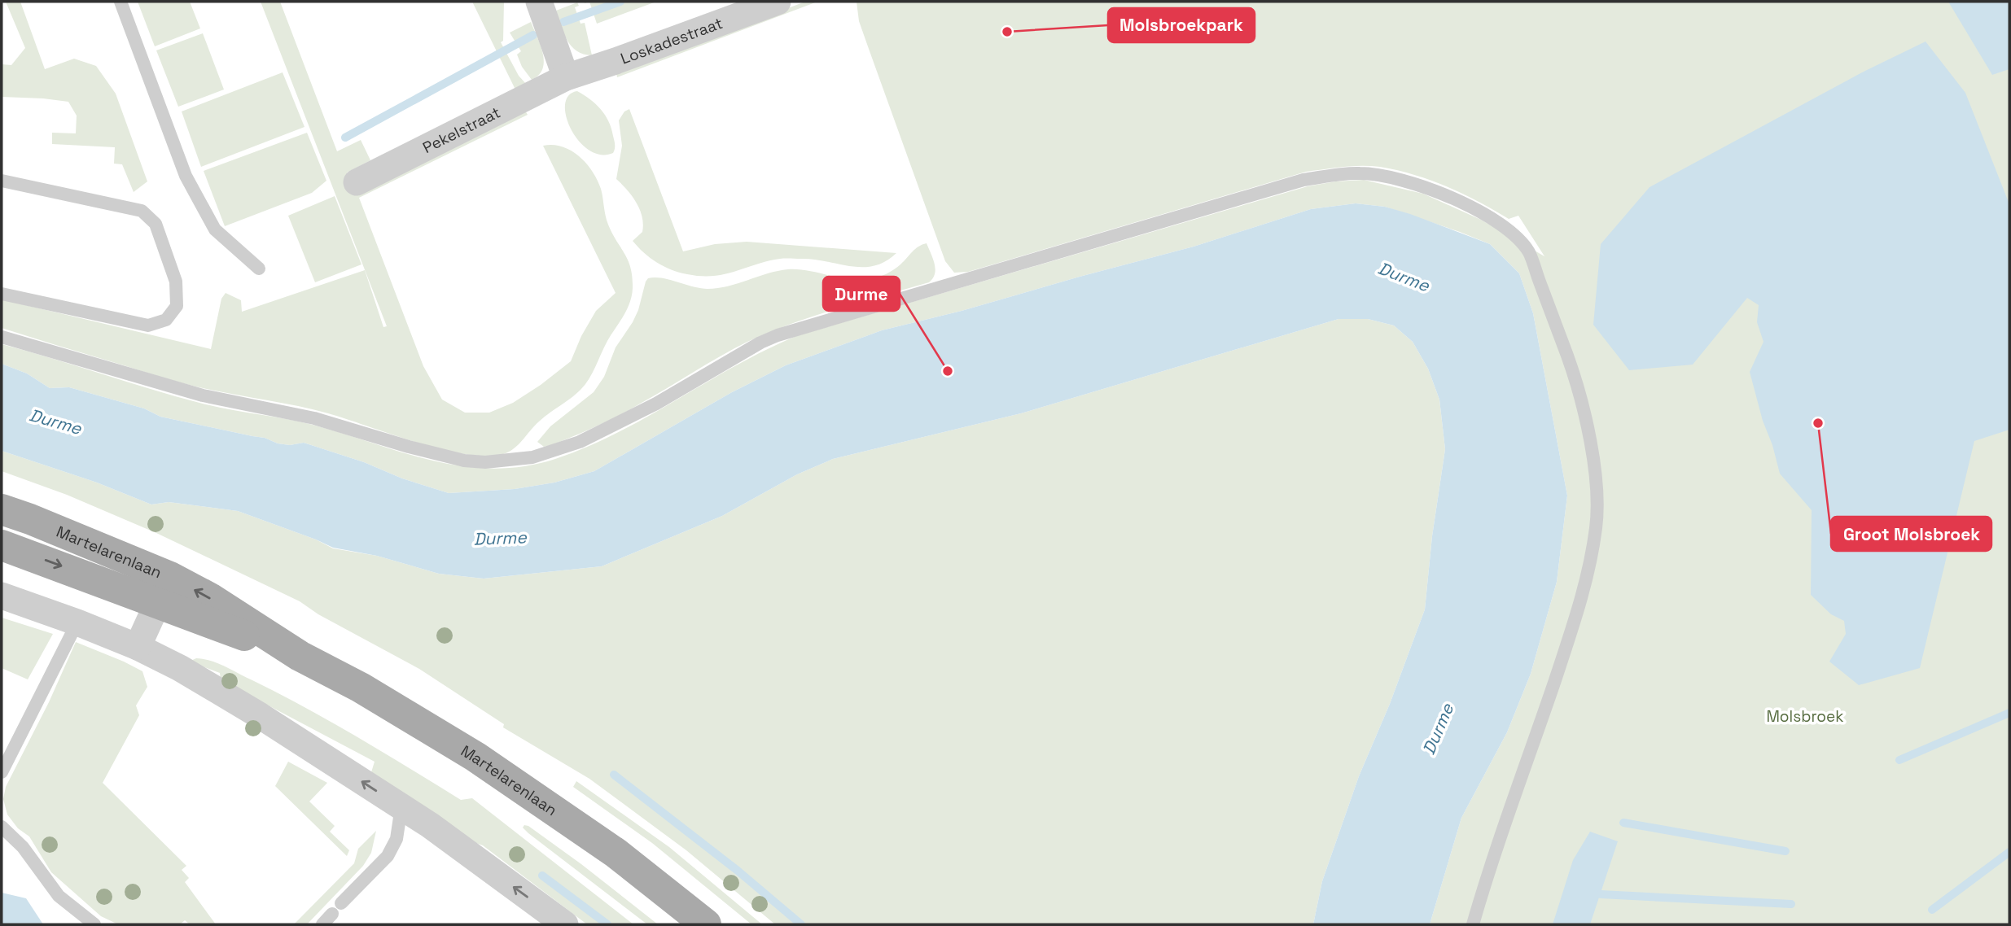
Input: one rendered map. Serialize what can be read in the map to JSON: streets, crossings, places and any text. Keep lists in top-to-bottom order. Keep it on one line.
{"streets":{"main road":["Martelarenlaan"],"street":["Loskadestraat","Pekelstraat"]},"crossings":[["Loskadestraat","Pekelstraat"]],"water":["Durme"],"parks":["Molsbroek"],"places":["Molsbroekpark","Durme","Groot Molsbroek"]}
